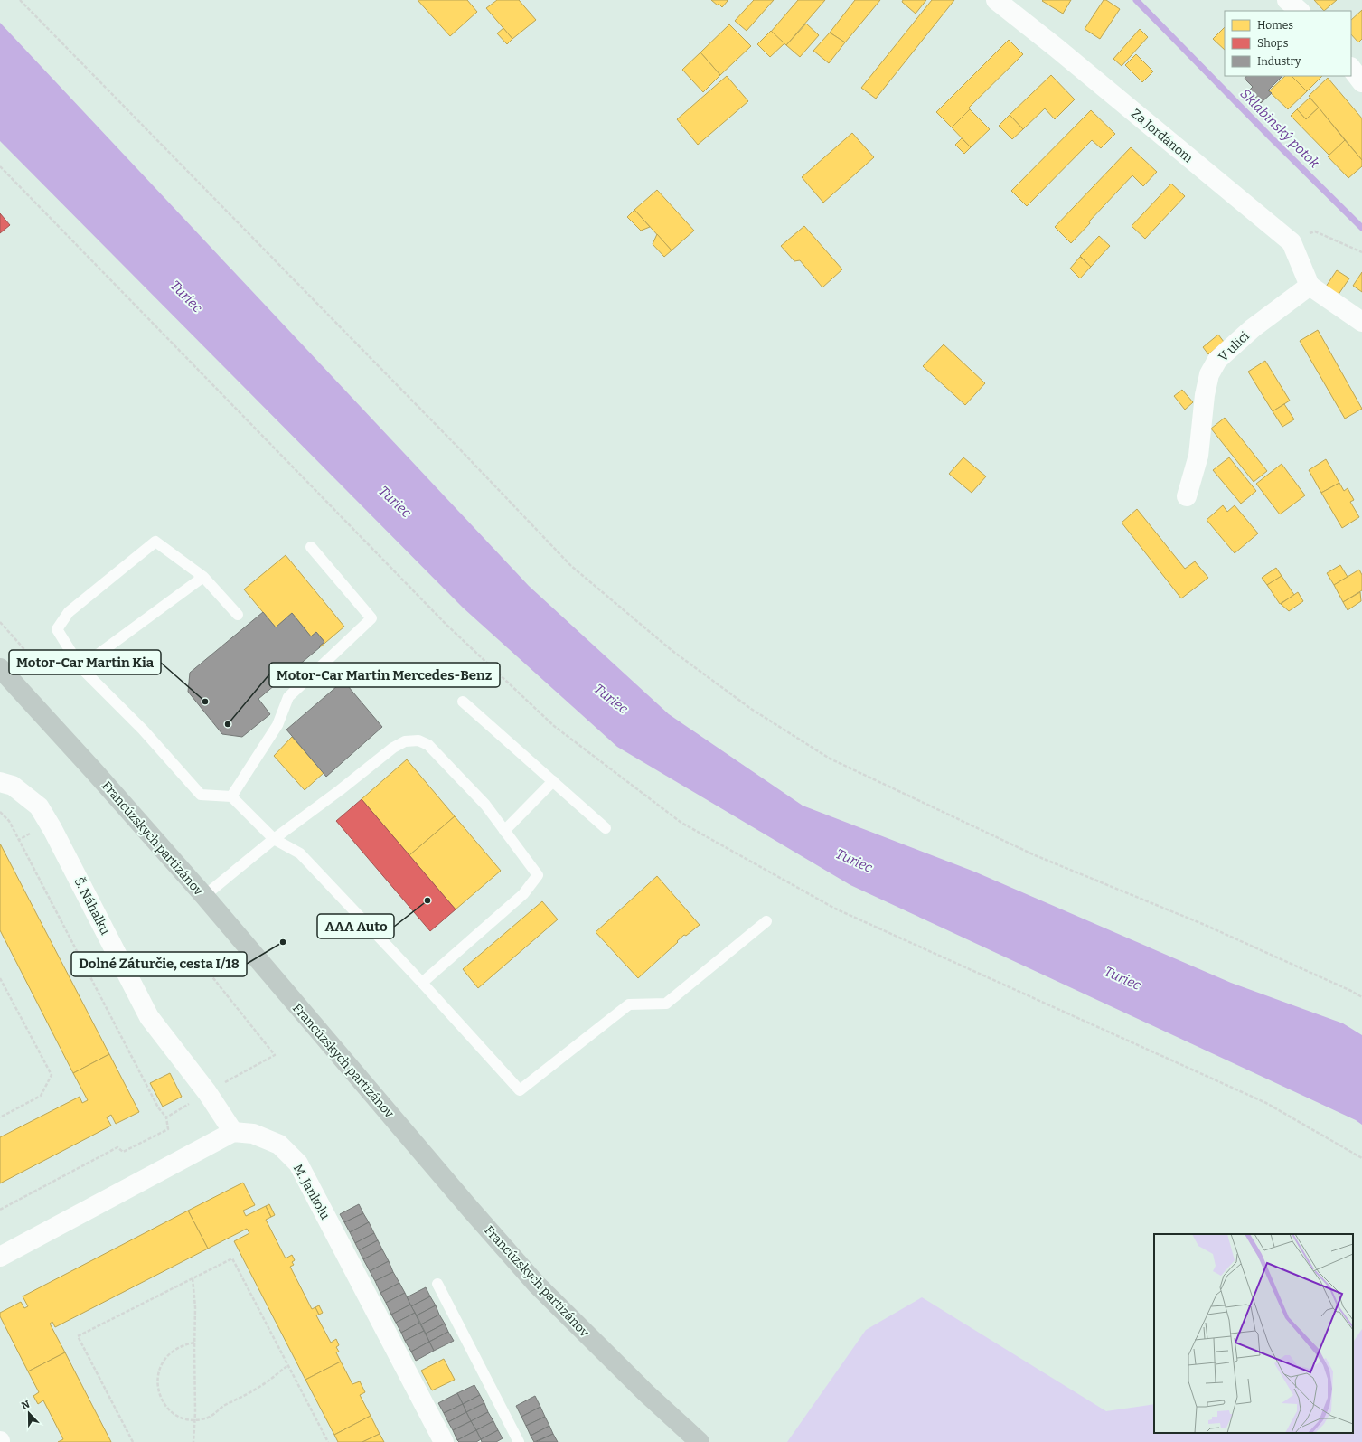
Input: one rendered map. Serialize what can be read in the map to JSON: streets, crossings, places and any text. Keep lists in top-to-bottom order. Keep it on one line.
{"streets":{"main road":["Francúzskych partizánov"],"street":["Za Jordánom","V ulici","Š. Náhalku","M. Jankolu"]},"crossings":[["Za Jordánom","V ulici"],["Š. Náhalku","M. Jankolu"]],"water":["Sklabinský potok","Turiec"],"places":["Motor-Car Martin Kia","Motor-Car Martin Mercedes-Benz","AAA Auto","Dolné Záturčie, cesta I/18"],"legend":["Homes","Shops","Industry"],"north":"top"}
